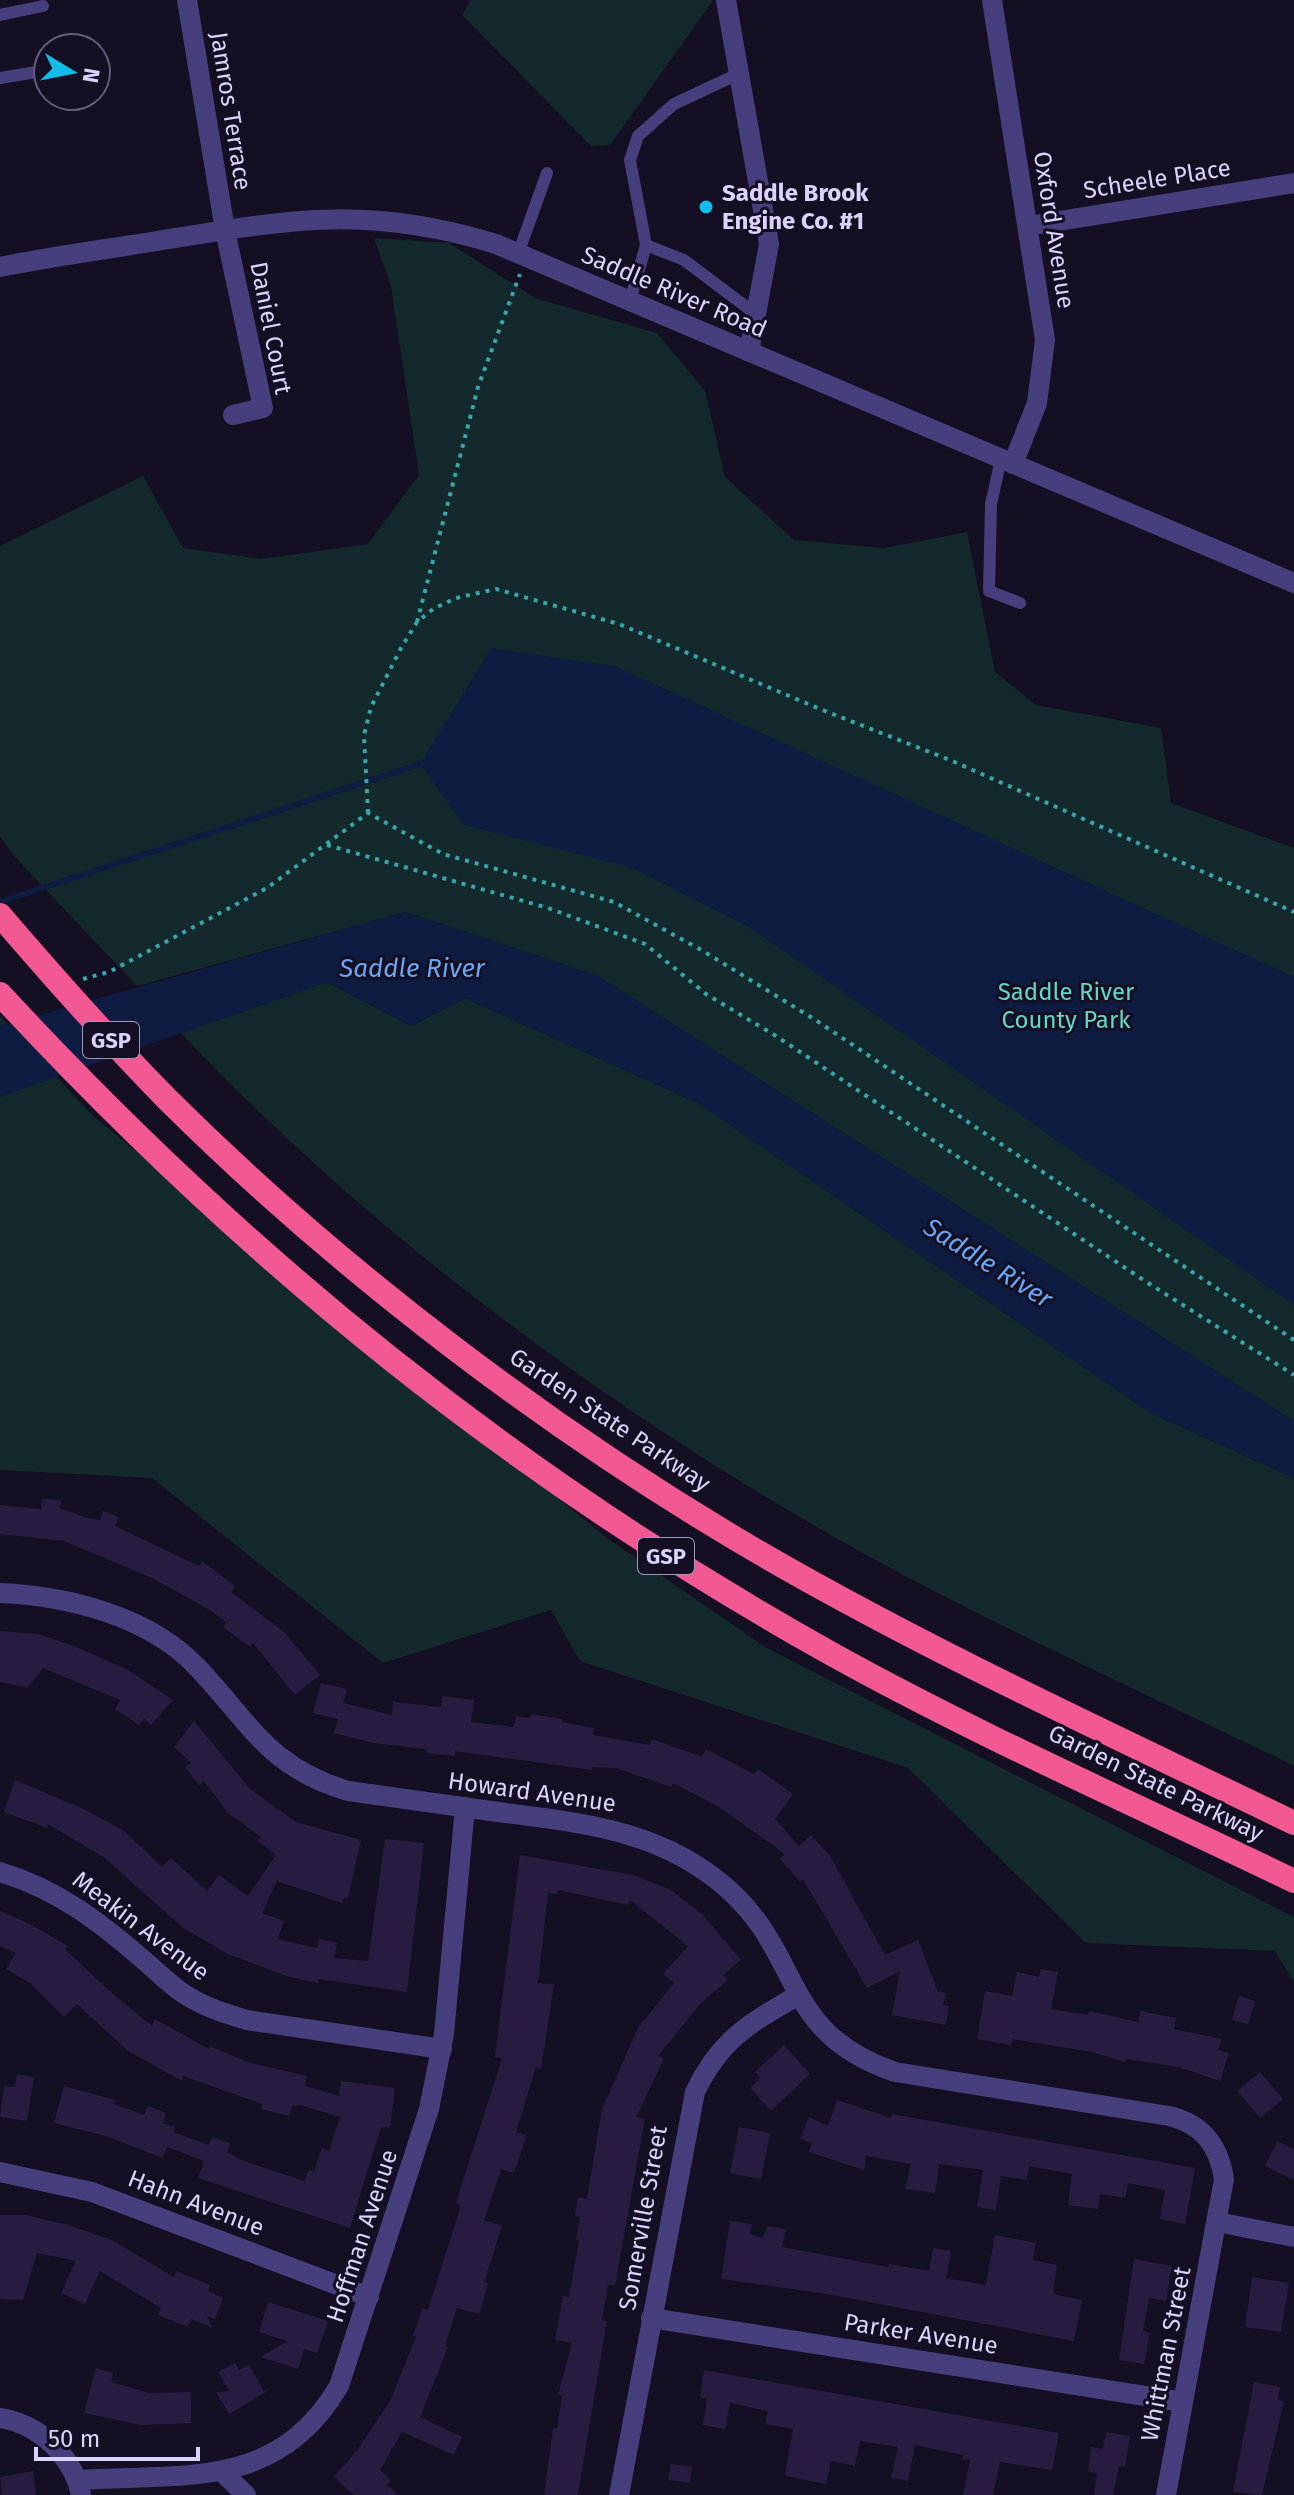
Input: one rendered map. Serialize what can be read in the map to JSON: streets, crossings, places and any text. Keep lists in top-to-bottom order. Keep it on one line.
{"streets":{"highway":["GSP","Garden State Parkway"],"street":["Jamros Terrace","Scheele Place","Oxford Avenue","Saddle River Road","Daniel Court","Howard Avenue","Meakin Avenue","Hahn Avenue","Somerville Street","Hoffman Avenue","Parker Avenue","Whittman Street"]},"crossings":[["Jamros Terrace","Saddle River Road"],["Jamros Terrace","Daniel Court"],["Scheele Place","Oxford Avenue"],["Oxford Avenue","Saddle River Road"],["Saddle River Road","Daniel Court"],["Howard Avenue","Somerville Street"],["Howard Avenue","Hoffman Avenue"],["Howard Avenue","Whittman Street"],["Meakin Avenue","Hoffman Avenue"],["Hahn Avenue","Hoffman Avenue"],["Somerville Street","Parker Avenue"],["Parker Avenue","Whittman Street"]],"water":["Saddle River"],"parks":["Saddle River County Park"],"places":["Saddle Brook Engine Co. #1"],"scale_bar":"50 m","north":"right"}
